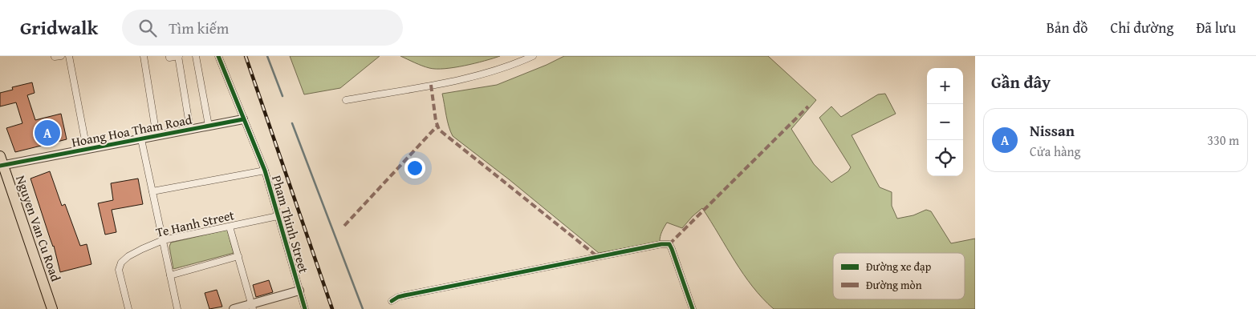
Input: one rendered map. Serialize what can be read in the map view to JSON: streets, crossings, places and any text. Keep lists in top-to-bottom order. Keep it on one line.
{"streets":{"main road":["Nguyen Van Cu Road"],"street":["Hoang Hoa Tham Road","Te Hanh Street","Pham Thinh Street"]},"crossings":[["Hoang Hoa Tham Road","Pham Thinh Street"],["Hoang Hoa Tham Road","Nguyen Van Cu Road"],["Te Hanh Street","Pham Thinh Street"]],"legend":["Đường xe đạp","Đường mòn"],"page":{"header":"Gridwalk","search":"Tìm kiếm","nav":["Bản đồ","Chỉ đường","Đã lưu"],"heading":"Gần đây","map_buttons":["+","−"],"list":[{"mark":"A","name":"Nissan","note":"Cửa hàng","value":"330 m"}],"pins":"A"}}
